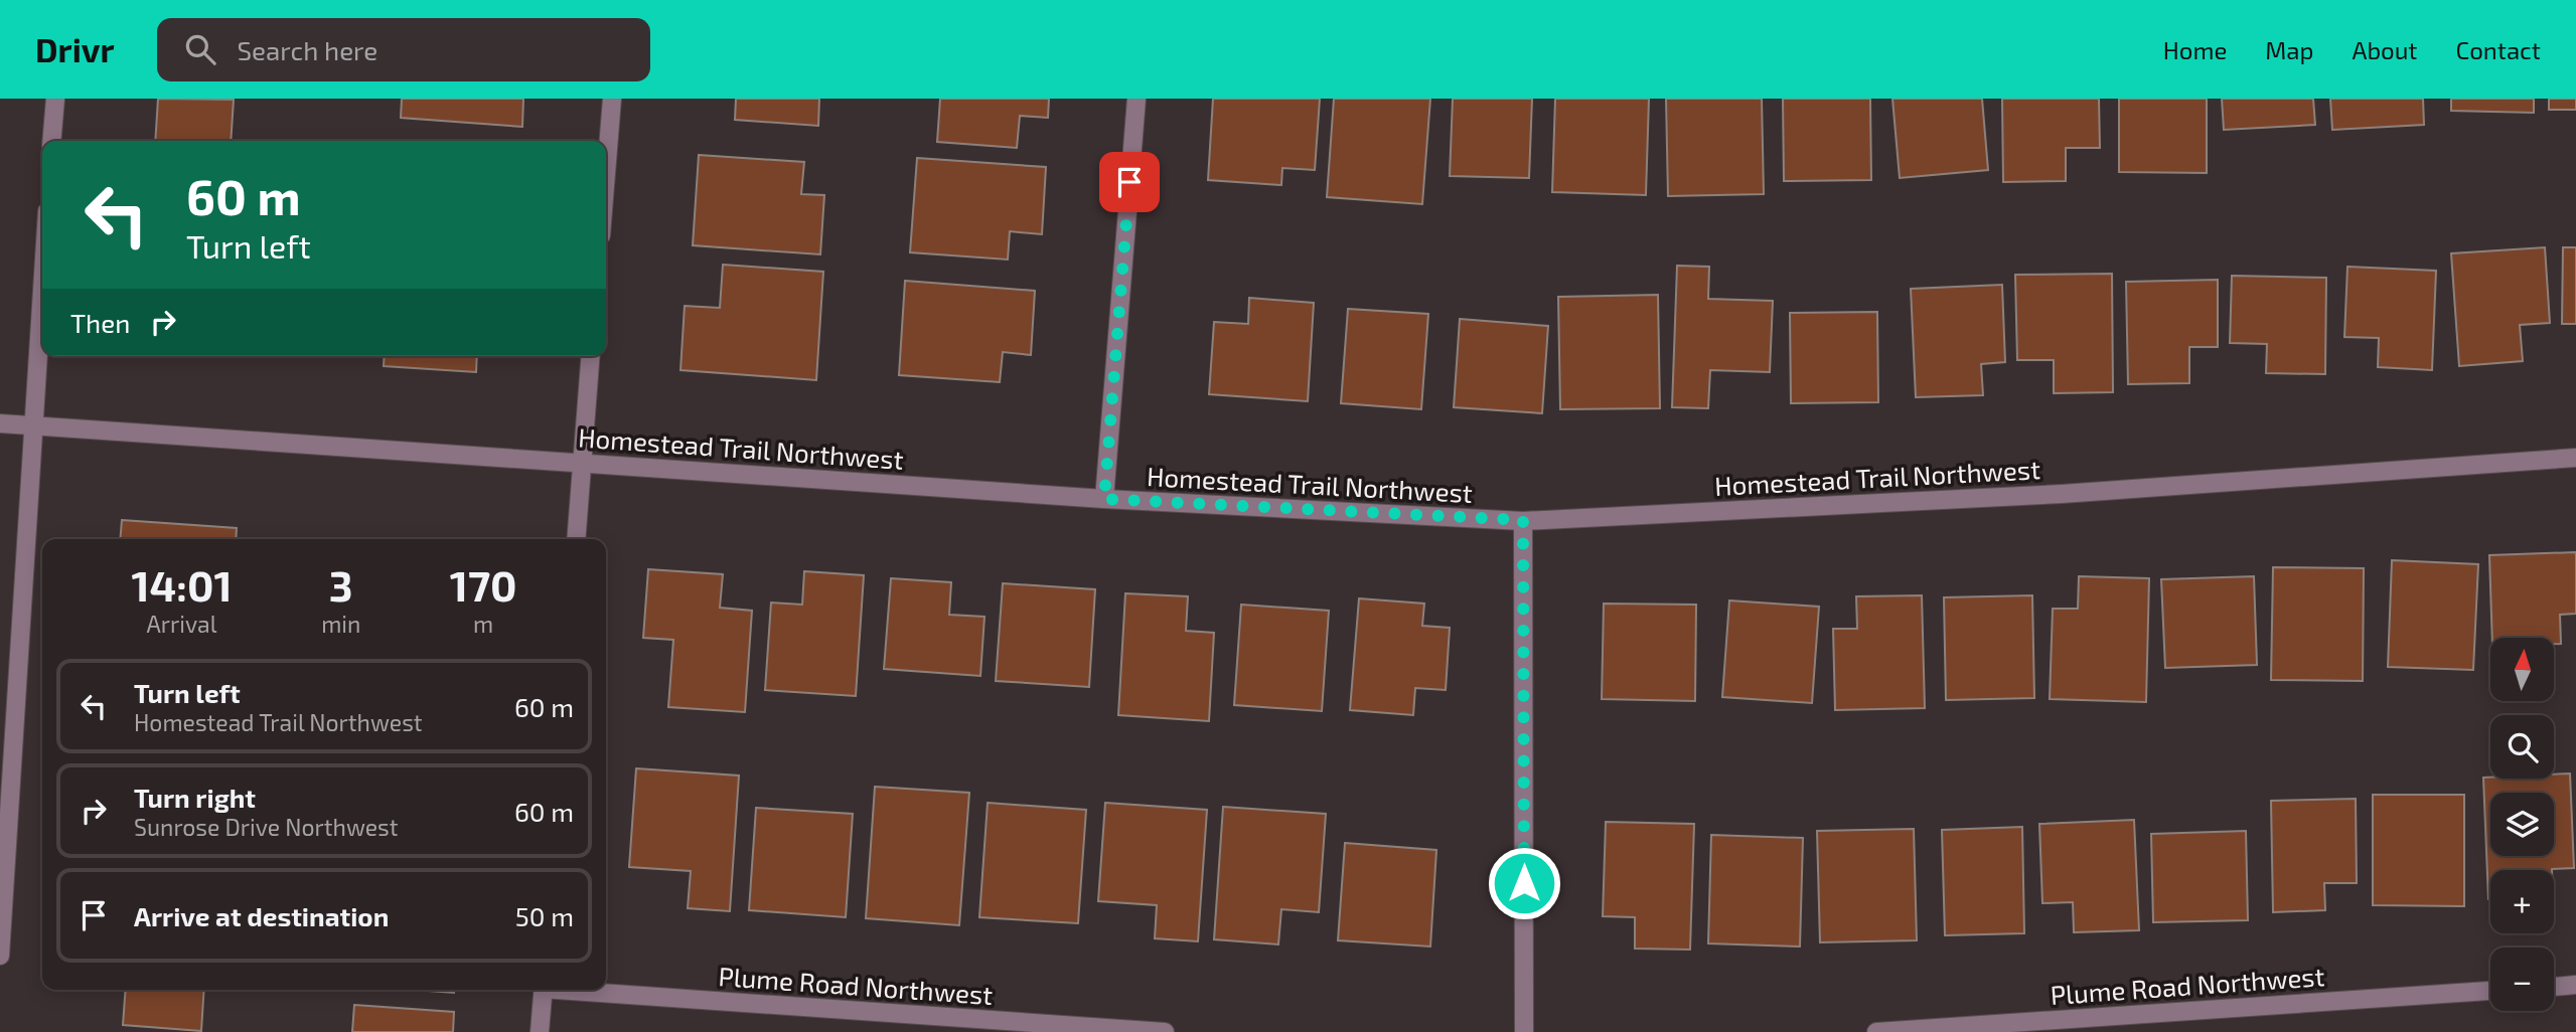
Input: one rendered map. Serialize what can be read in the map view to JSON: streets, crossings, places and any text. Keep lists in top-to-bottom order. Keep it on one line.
{"streets":{"street":["Homestead Trail Northwest","Plume Road Northwest"]},"north":"top","page":{"header":"Drivr","search":"Search here","nav":["Home","Map","About","Contact"],"turn":["60 m","Turn left"],"then":"Then","eta":["14:01","Arrival","3","min","170","m"],"map_buttons":["+","−"],"list":[{"name":"Turn left","note":"Homestead Trail Northwest","value":"60 m"},{"name":"Turn right","note":"Sunrose Drive Northwest","value":"60 m"},{"name":"Arrive at destination","value":"50 m"}]}}
